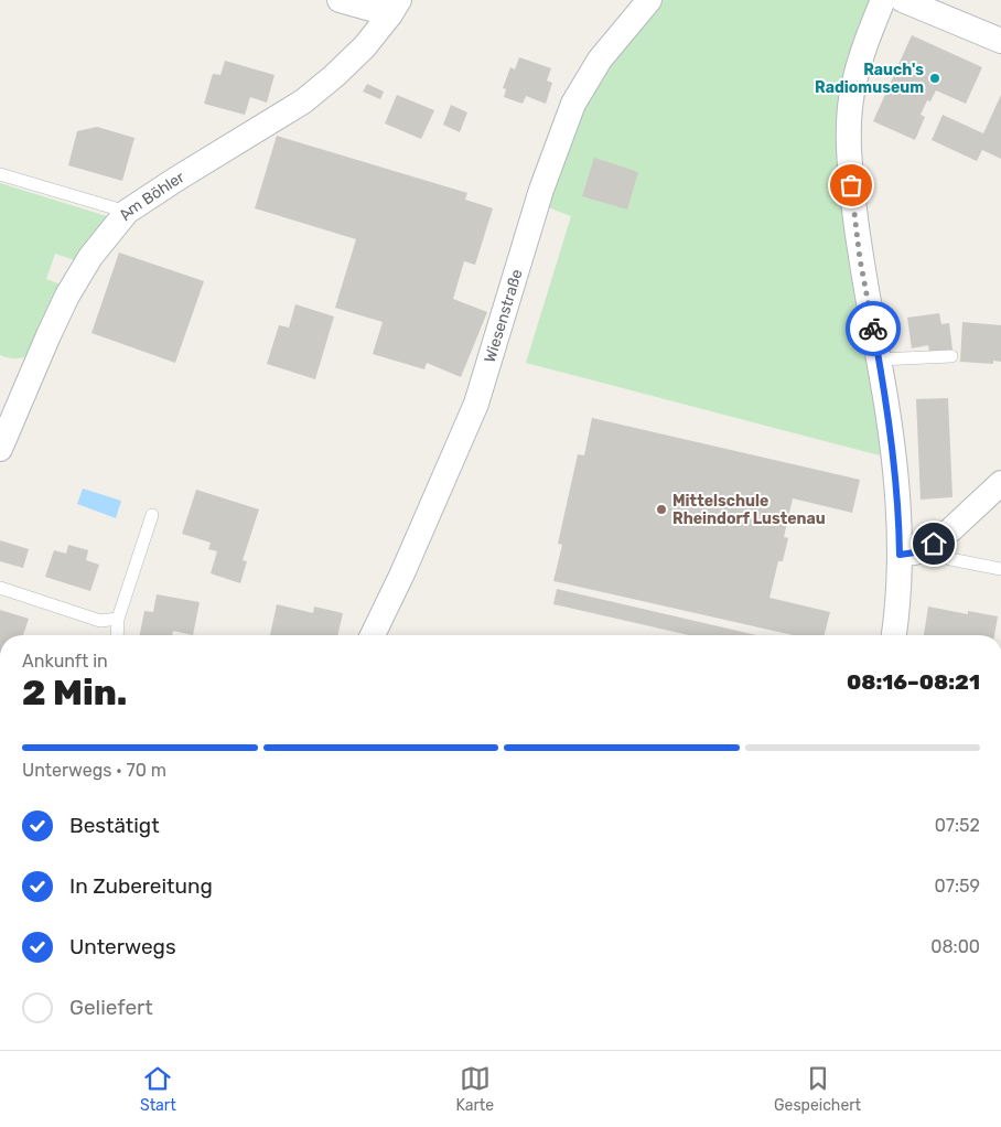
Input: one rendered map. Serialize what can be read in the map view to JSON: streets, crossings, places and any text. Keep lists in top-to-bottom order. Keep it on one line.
{"streets":{"street":["Am Böhler","Wiesenstraße"]},"places":["Rauch's Radiomuseum","Mittelschule Rheindorf Lustenau"],"page":{"heading":["2 Min.","Ankunft in","08:16–08:21"],"bar":"Unterwegs · 70 m","list":[["Bestätigt","07:52"],["In Zubereitung","07:59"],["Unterwegs","08:00"],"Geliefert"],"tabs":["Start","Karte","Gespeichert"]}}
